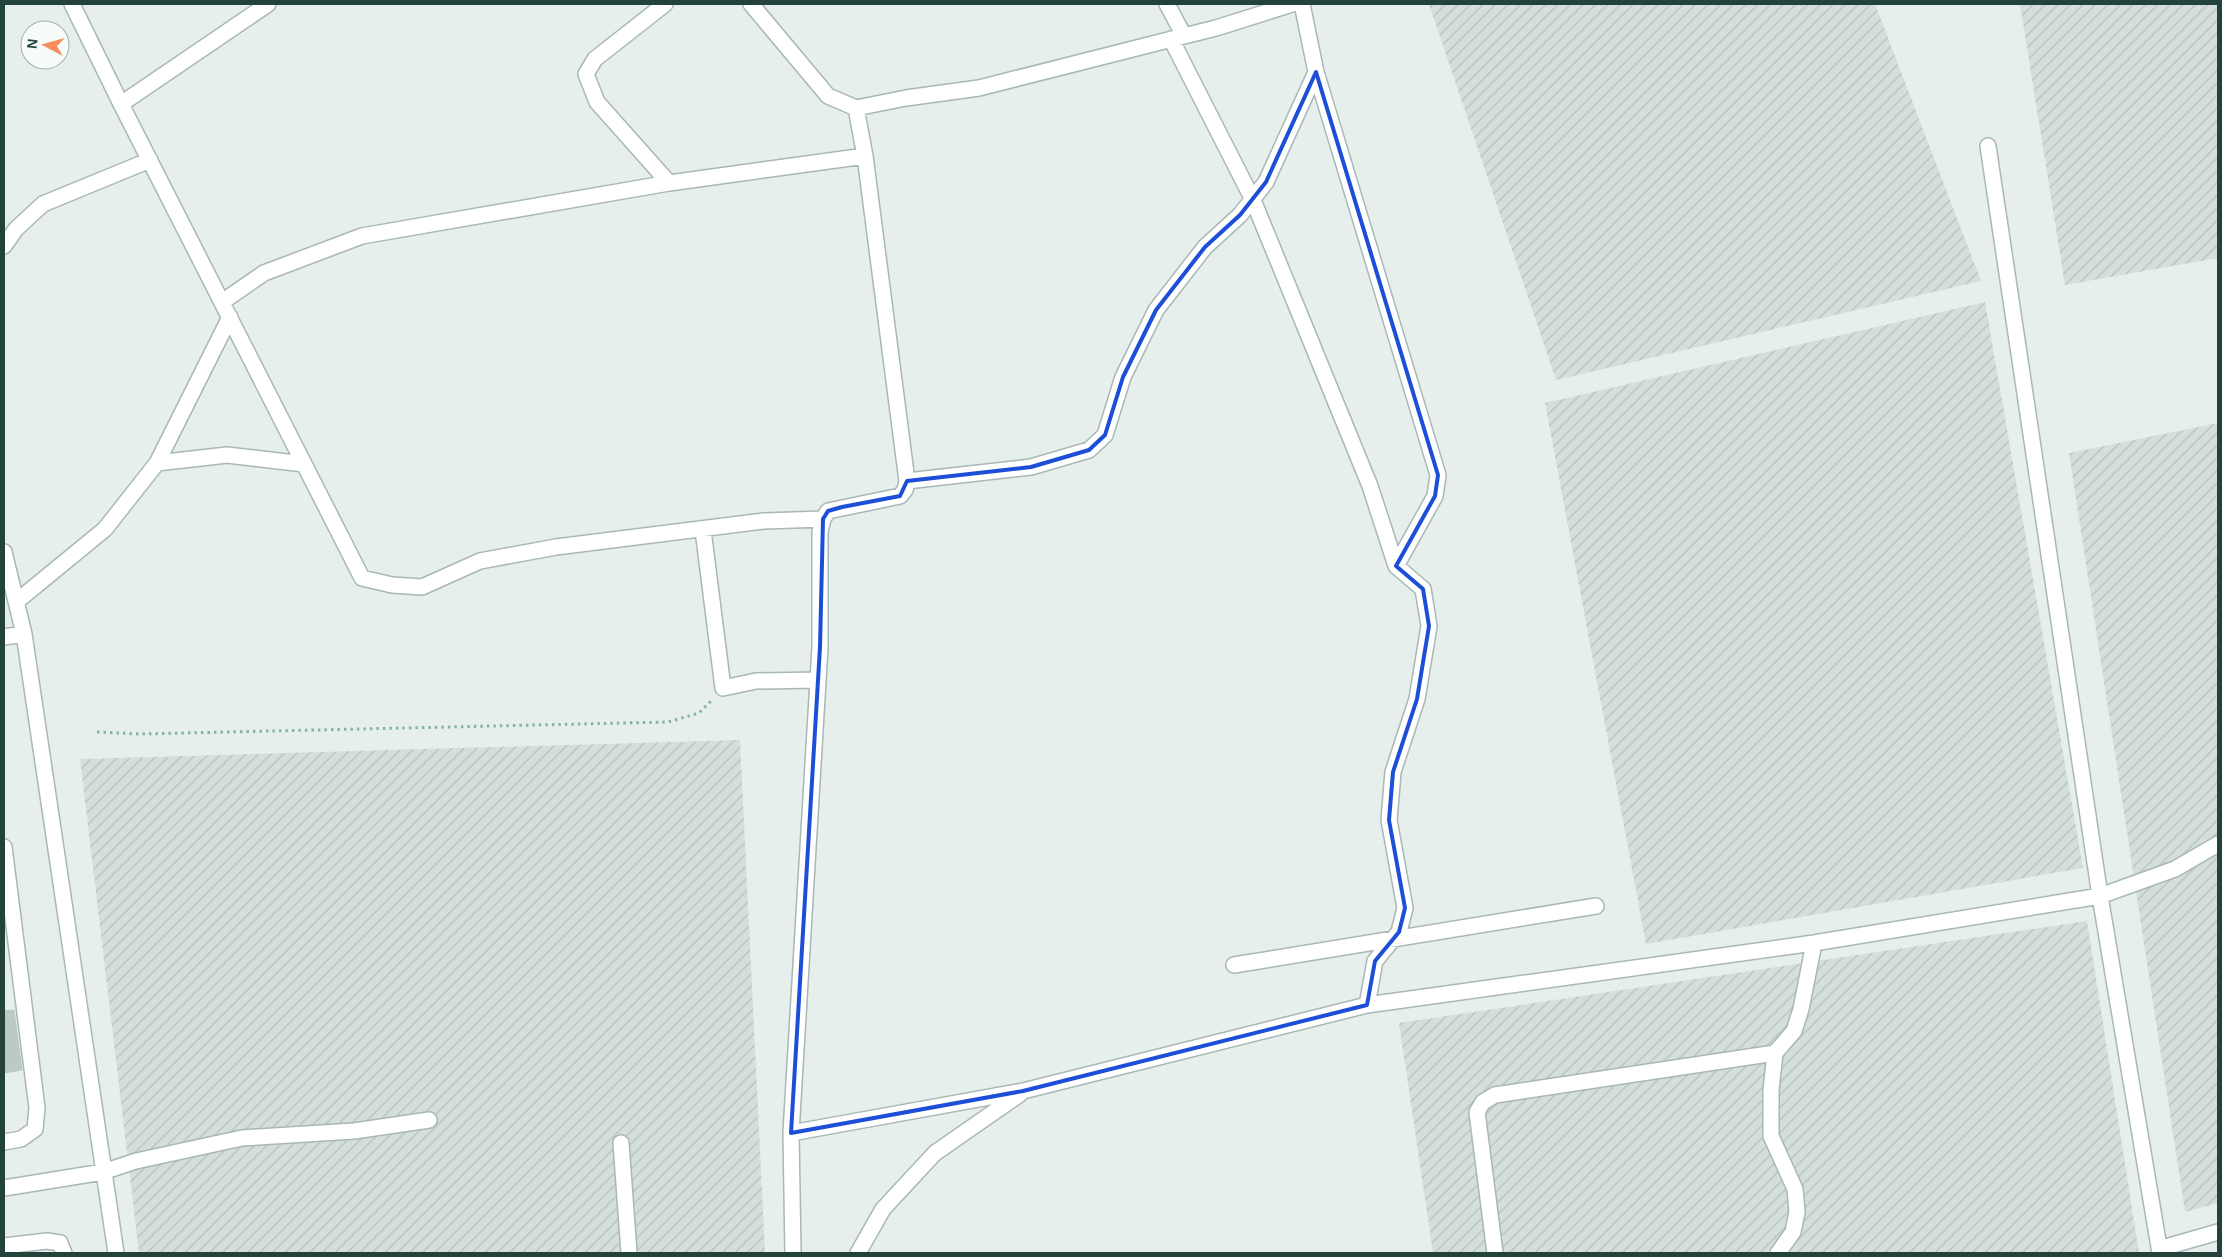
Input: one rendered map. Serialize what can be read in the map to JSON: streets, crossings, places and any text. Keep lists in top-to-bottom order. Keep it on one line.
{"north":"left"}
